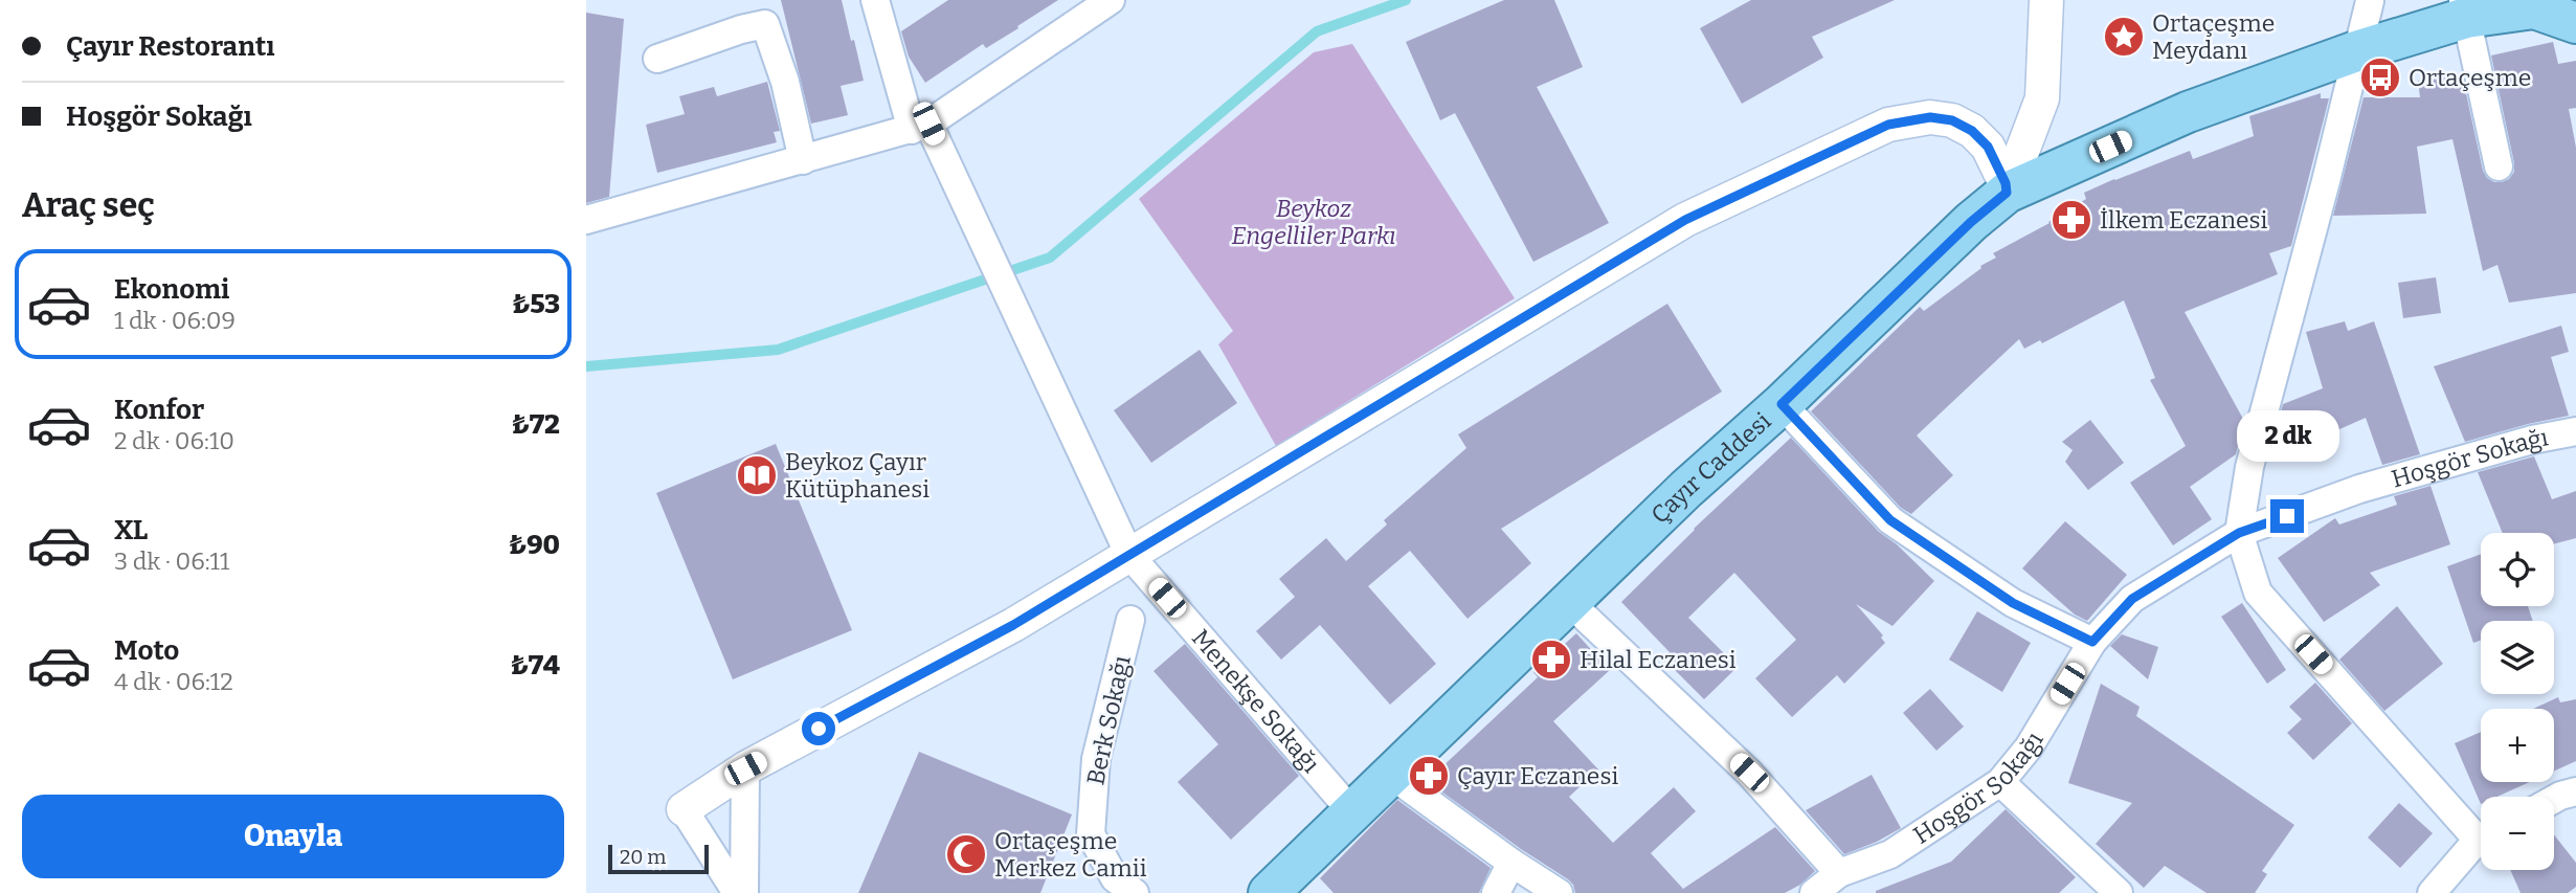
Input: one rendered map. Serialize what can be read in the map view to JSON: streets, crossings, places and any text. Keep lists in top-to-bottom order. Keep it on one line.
{"streets":{"main road":["Çayır Caddesi"],"street":["Hoşgör Sokağı","Menekşe Sokağı","Berk Sokağı"]},"crossings":[["Çayır Caddesi","Menekşe Sokağı"]],"parks":["Beykoz Engelliler Parkı"],"places":{"place":["Ortaçeşme Meydanı"],"bus stop":["Ortaçeşme"],"pharmacy":["İlkem Eczanesi","Hilal Eczanesi","Çayır Eczanesi"],"library":["Beykoz Çayır Kütüphanesi"],"mosque":["Ortaçeşme Merkez Camii"]},"scale_bar":"20 m","page":{"banner":["Çayır Restorantı","Hoşgör Sokağı"],"heading":"Araç seç","list":[{"name":"Ekonomi","note":"1 dk · 06:09","value":"₺53"},{"name":"Konfor","note":"2 dk · 06:10","value":"₺72"},{"name":"XL","note":"3 dk · 06:11","value":"₺90"},{"name":"Moto","note":"4 dk · 06:12","value":"₺74"}],"bubble":"2 dk","map_buttons":["+","−"],"buttons":"Onayla","scale":"20 m"}}
